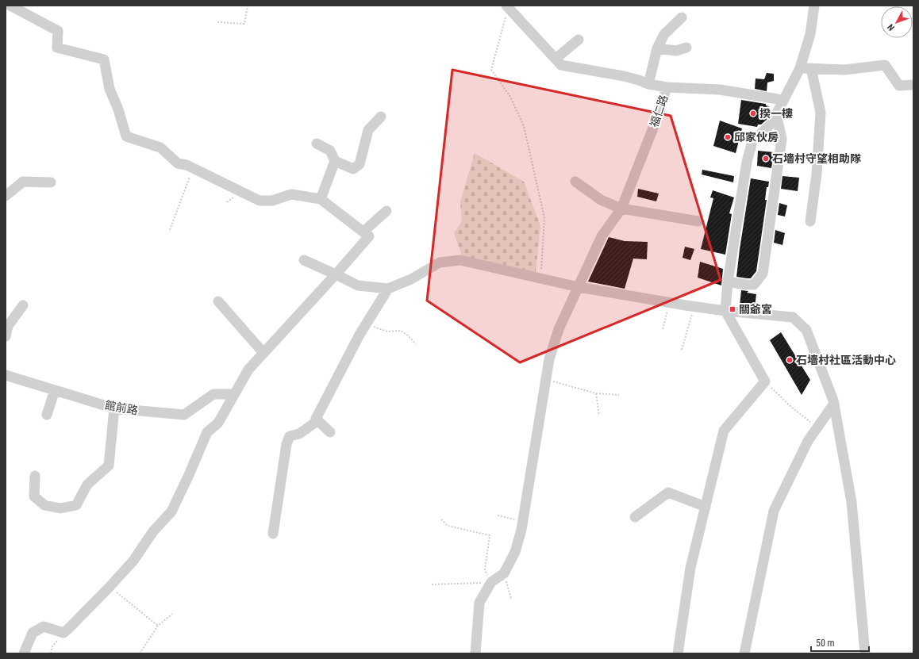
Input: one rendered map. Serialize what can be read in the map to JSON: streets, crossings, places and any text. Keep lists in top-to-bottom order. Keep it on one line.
{"streets":{"street":["福仁路","館前路"]},"places":{"other":["揆一樓","邱家伙房","石墻村守望相助隊","石墻村社區活動中心"],"transit":["關爺宮"]},"scale_bar":"50 m","north":"bottom left"}
